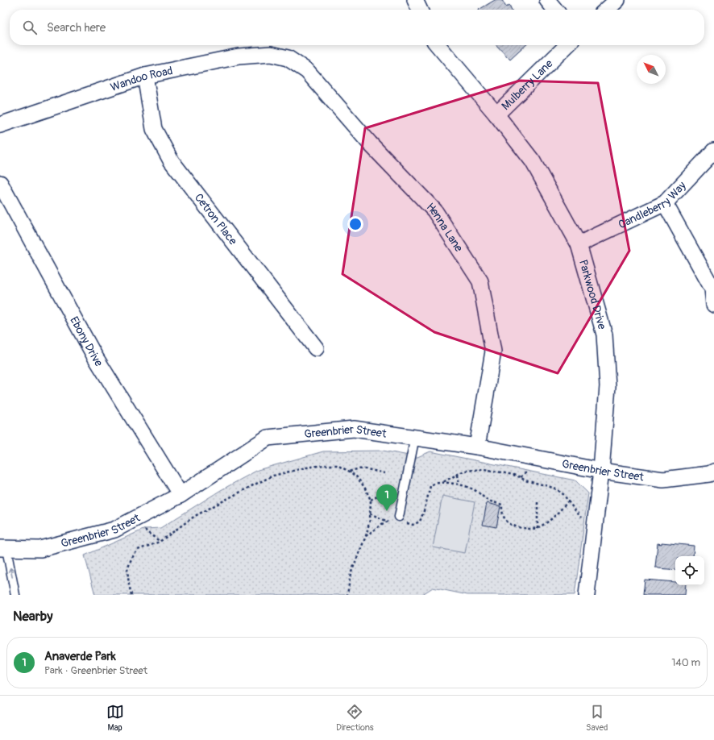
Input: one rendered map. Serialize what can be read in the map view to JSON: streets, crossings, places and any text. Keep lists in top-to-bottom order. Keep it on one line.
{"streets":{"street":["Wandoo Road","Mulberry Lane","Candleberry Way","Cetron Place","Henna Lane","Parkwood Drive","Ebony Drive","Greenbrier Street"]},"crossings":[["Wandoo Road","Cetron Place"],["Wandoo Road","Henna Lane"],["Mulberry Lane","Parkwood Drive"],["Candleberry Way","Parkwood Drive"],["Henna Lane","Greenbrier Street"],["Parkwood Drive","Greenbrier Street"],["Ebony Drive","Greenbrier Street"]],"north":"top left","page":{"search":"Search here","pins":"1","heading":"Nearby","list":[{"mark":"1","name":"Anaverde Park","note":"Park · Greenbrier Street","value":"140 m"}],"nav":["Map","Directions","Saved"]}}
